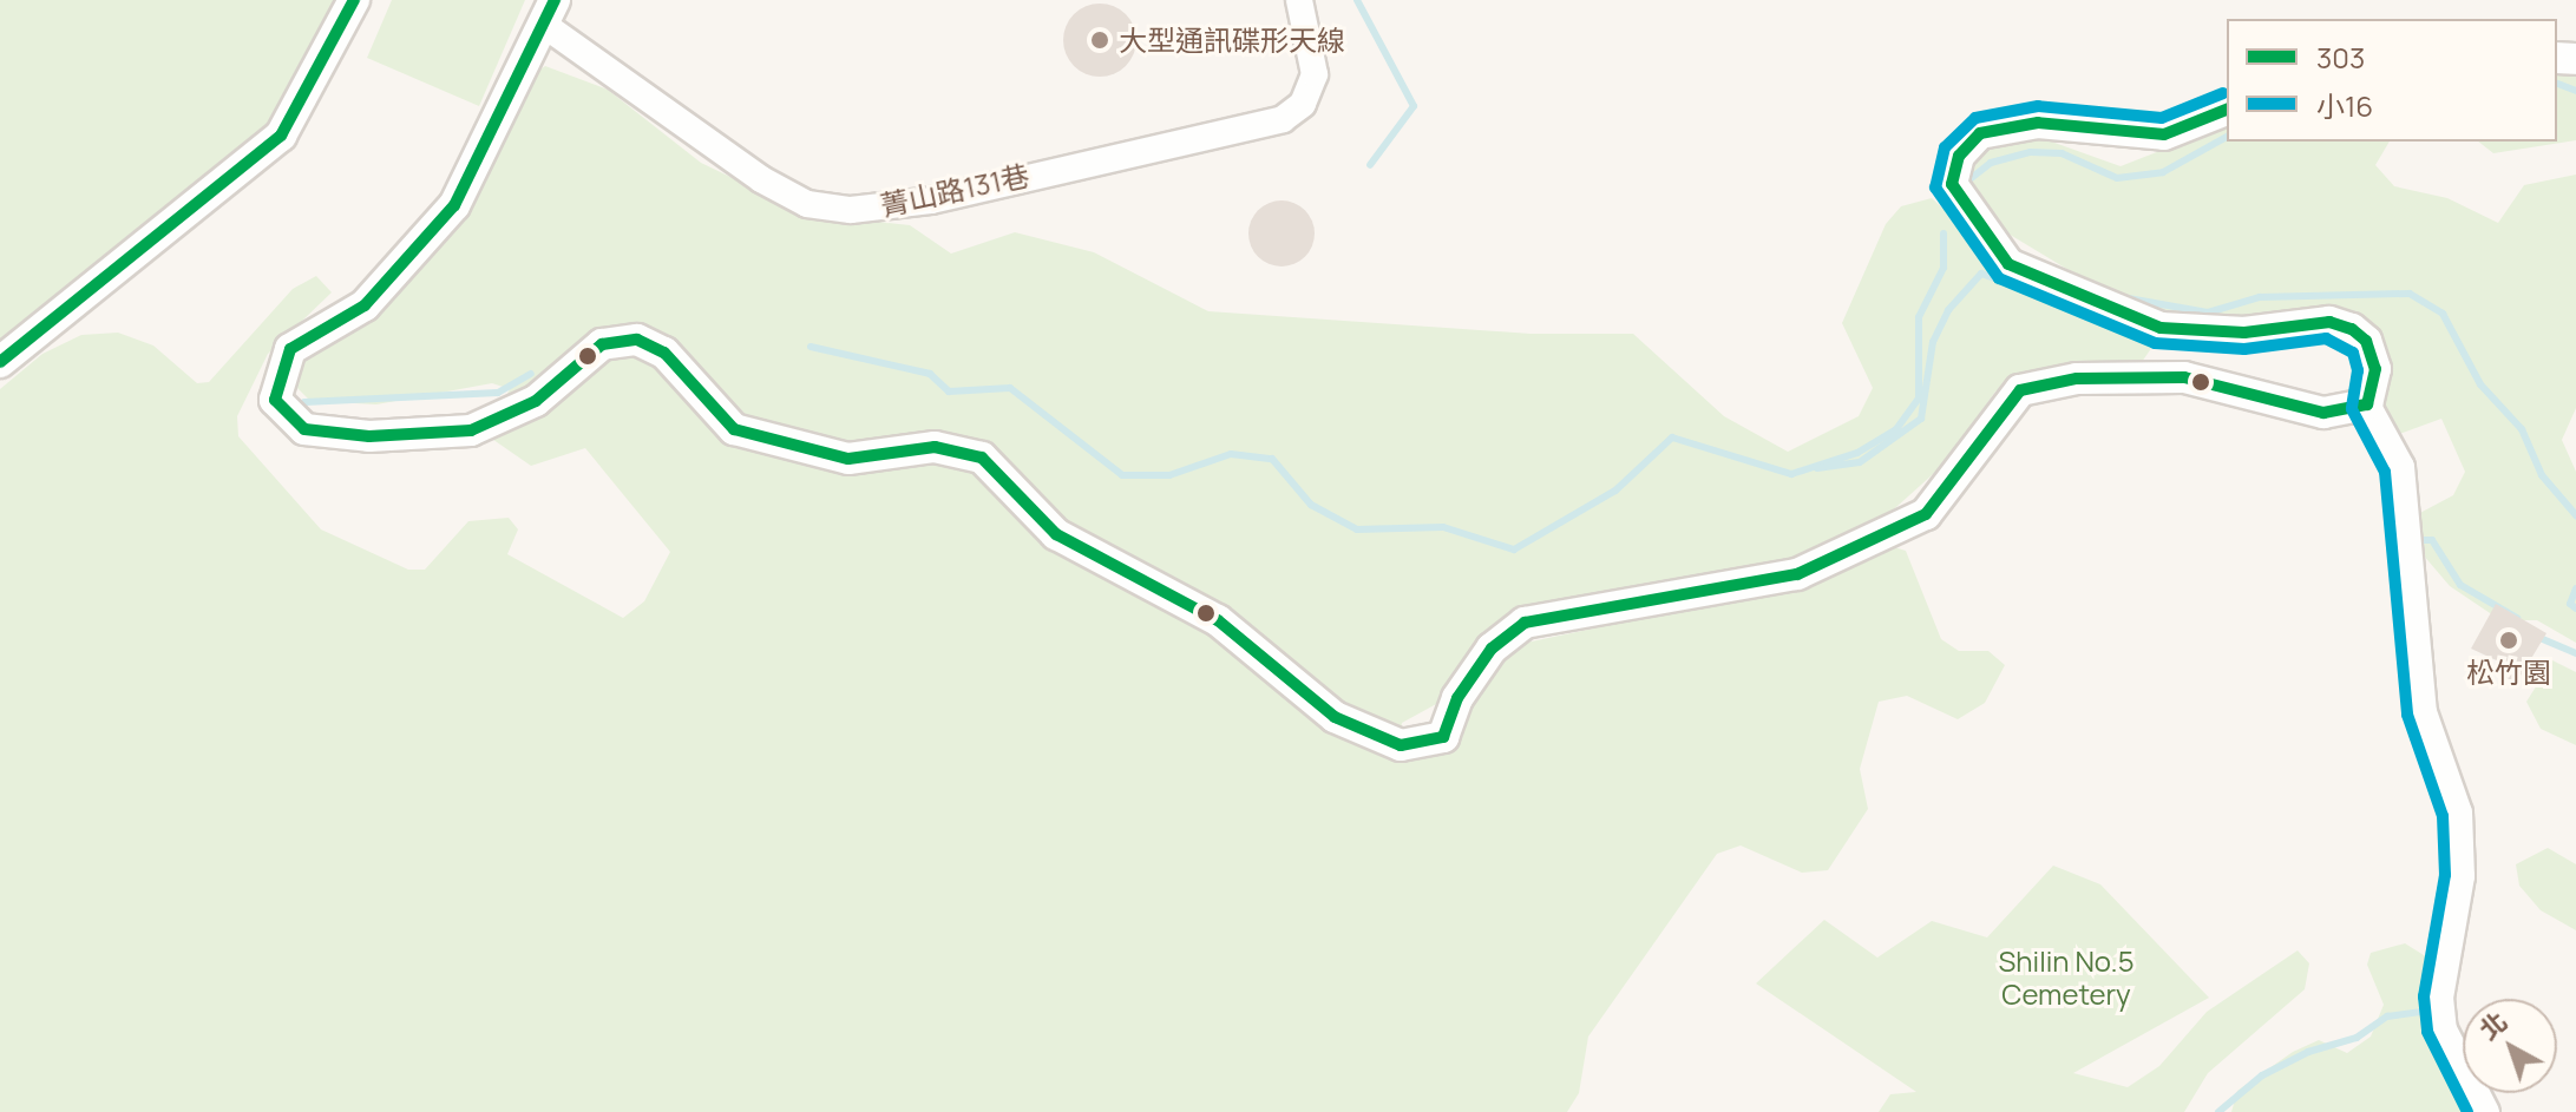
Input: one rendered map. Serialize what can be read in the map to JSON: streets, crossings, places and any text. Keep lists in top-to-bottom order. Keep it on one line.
{"streets":{"street":["菁山路131巷"]},"parks":["Shilin No.5 Cemetery"],"places":["大型通訊碟形天線","松竹園"],"lines":["transit line 303","transit line 小16"],"legend":["303","小16"],"north":"top left"}
